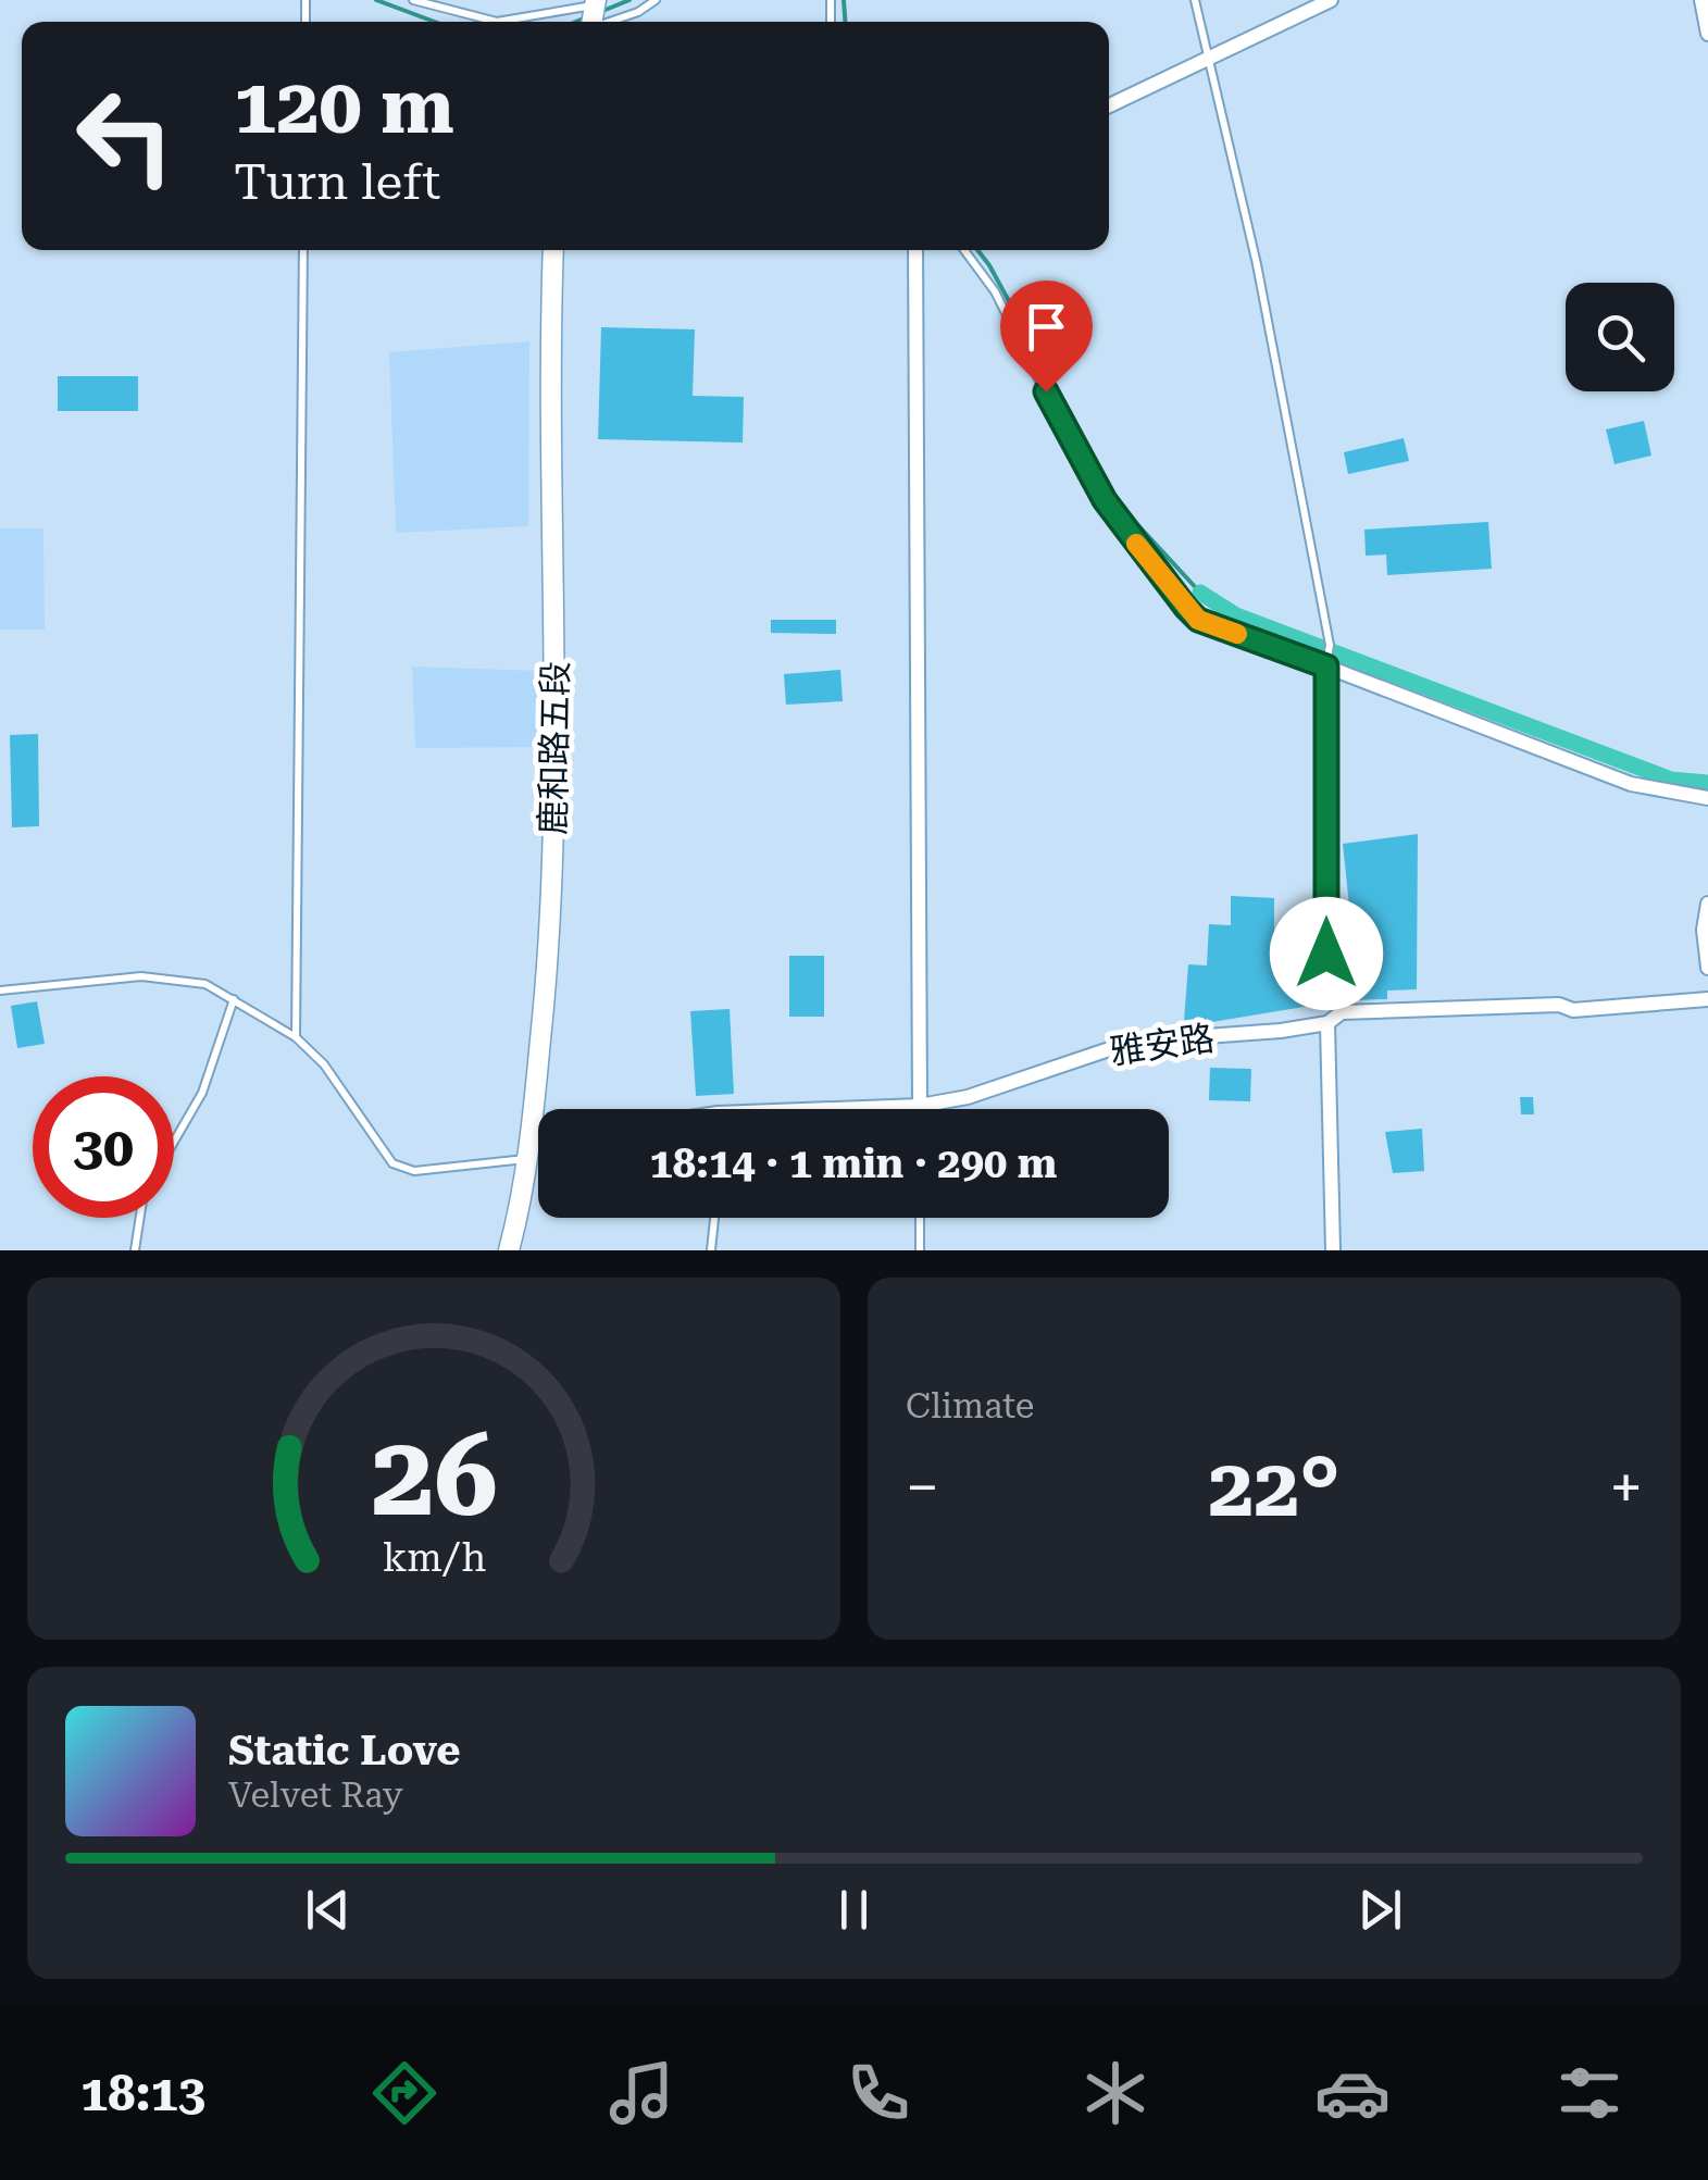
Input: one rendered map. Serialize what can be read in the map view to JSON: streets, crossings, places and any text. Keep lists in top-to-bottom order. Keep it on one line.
{"streets":{"main road":["鹿和路五段"],"street":["雅安路"]},"page":{"turn":["120 m","Turn left"],"limit":"30","trip":"18:14 · 1 min · 290 m","tile":"Climate","heat":["−","22°","+"],"song":["Static Love","Velvet Ray"],"tabs":"18:13","gauge":["26","km/h"]}}
